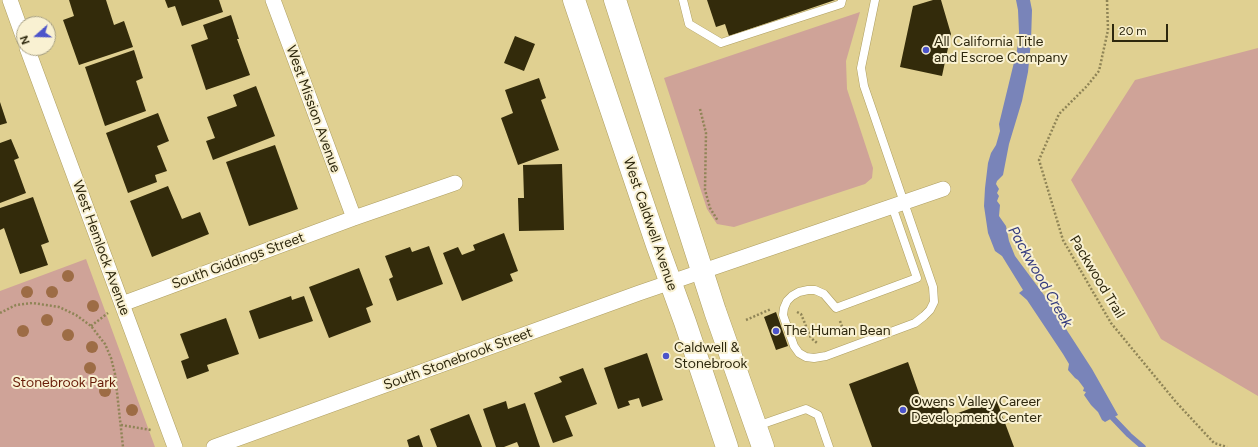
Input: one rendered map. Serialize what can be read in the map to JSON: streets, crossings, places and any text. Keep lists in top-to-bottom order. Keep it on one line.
{"streets":{"main road":["West Caldwell Avenue"],"street":["West Mission Avenue","West Hemlock Avenue","South Giddings Street","South Stonebrook Street"],"path":["Packwood Trail"]},"crossings":[["West Mission Avenue","South Giddings Street"],["West Caldwell Avenue","South Stonebrook Street"],["West Hemlock Avenue","South Giddings Street"]],"water":["Packwood Creek"],"parks":["Stonebrook Park"],"places":["All California Title and Escroe Company","The Human Bean","Caldwell & Stonebrook","Owens Valley Career Development Center"],"scale_bar":"20 m","north":"left"}
